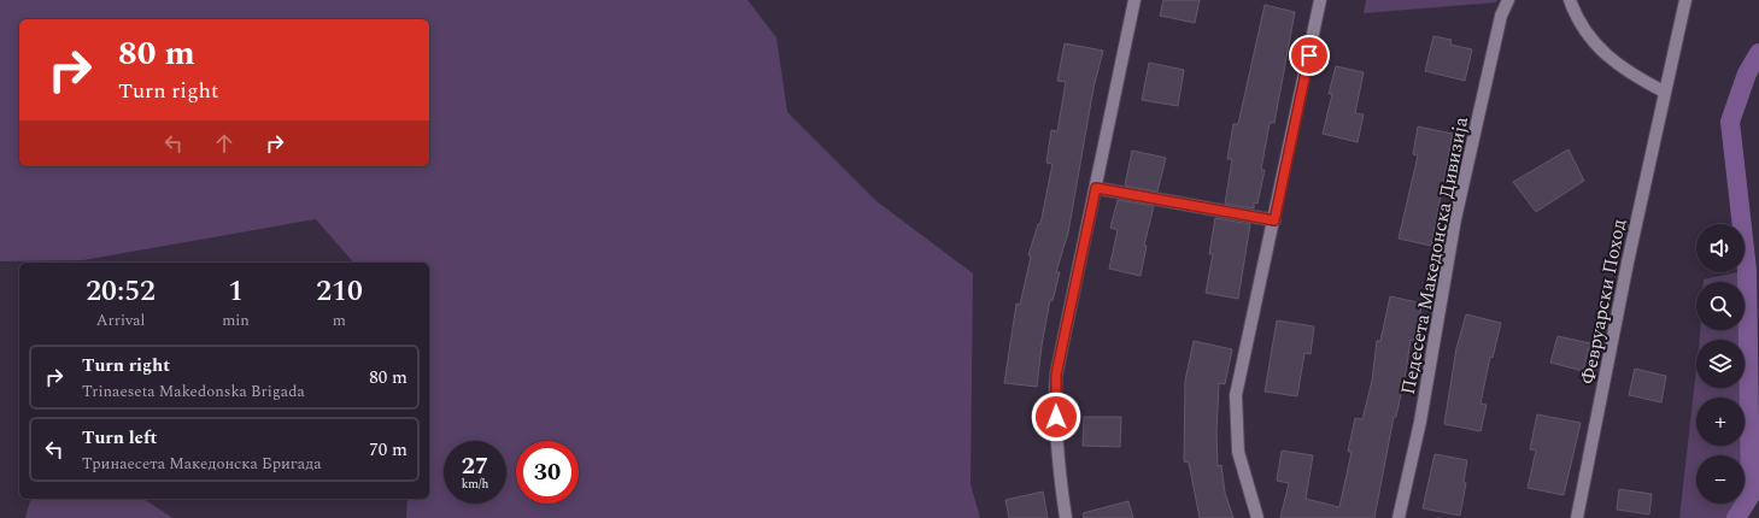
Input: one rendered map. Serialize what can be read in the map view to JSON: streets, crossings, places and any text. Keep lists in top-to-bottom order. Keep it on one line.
{"streets":{"street":["Педесета Македонска Дивизија","Февруарски Поход"]},"page":{"turn":["80 m","Turn right"],"map_buttons":["+","−"],"eta":["20:52","Arrival","1","min","210","m"],"list":[{"name":"Turn right","note":"Trinaeseta Makedonska Brigada","value":"80 m"},{"name":"Turn left","note":"Тринаесета Македонска Бригада","value":"70 m"}],"speed":"27 km/h","limit":"30"}}
